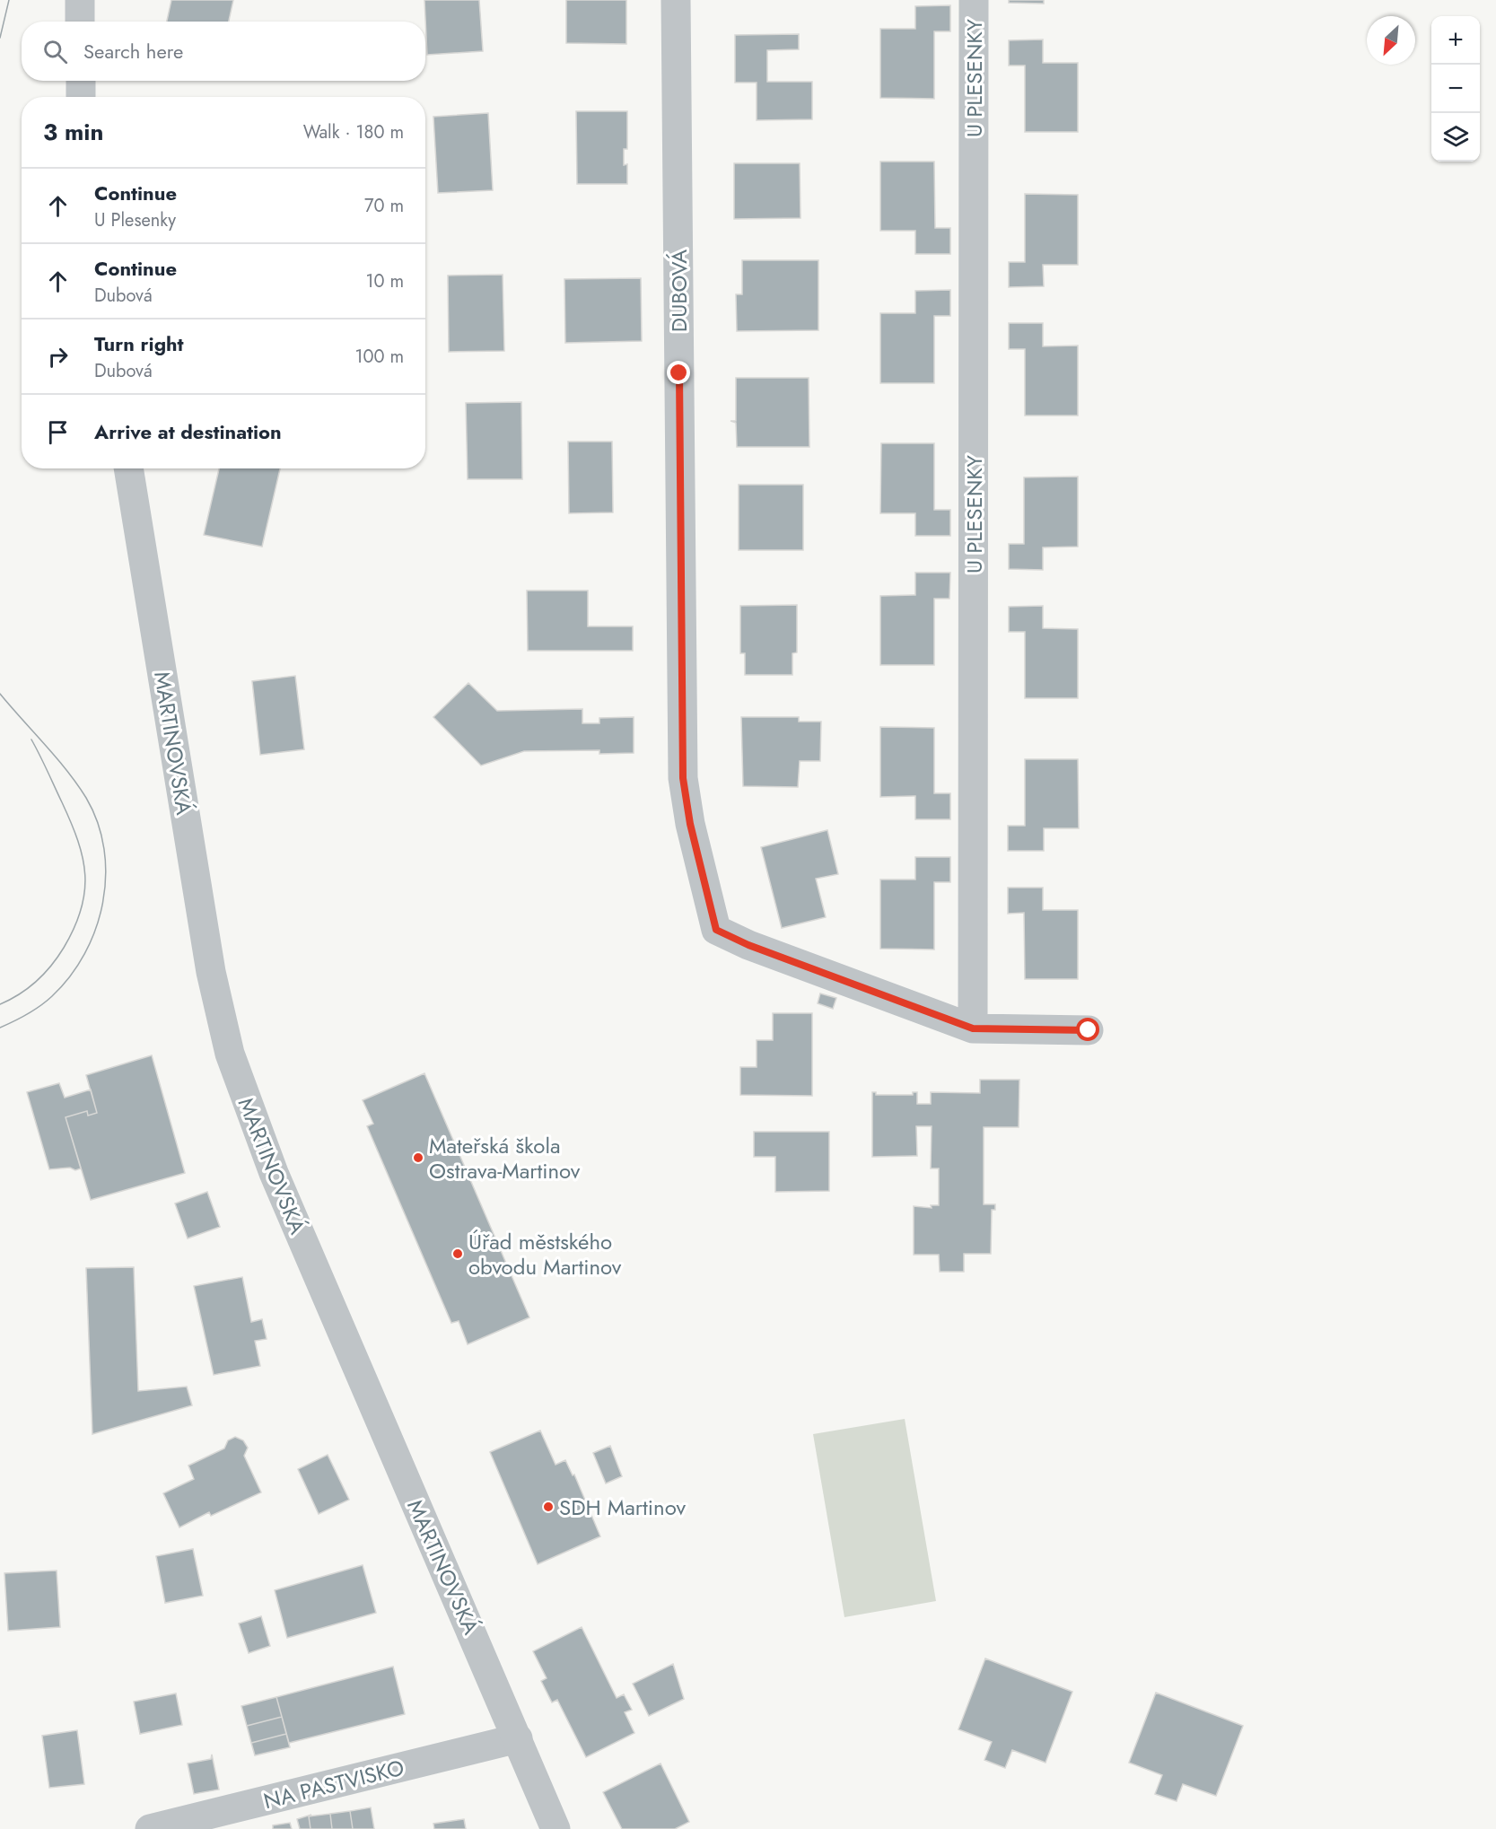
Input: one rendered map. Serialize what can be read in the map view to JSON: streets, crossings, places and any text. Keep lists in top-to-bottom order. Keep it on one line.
{"streets":{"street":["U PLESENKY","DUBOVÁ","MARTINOVSKÁ","NA PASTVISKO"]},"crossings":[["U PLESENKY","DUBOVÁ"],["MARTINOVSKÁ","NA PASTVISKO"]],"places":["Mateřská škola Ostrava-Martinov","Úřad městského obvodu Martinov","SDH Martinov"],"north":"bottom left","page":{"map_buttons":["+","−"],"search":"Search here","heading":["3 min","Walk · 180 m"],"list":[["Continue","U Plesenky","70 m"],["Continue","Dubová","10 m"],["Turn right","Dubová","100 m"],"Arrive at destination"]}}
